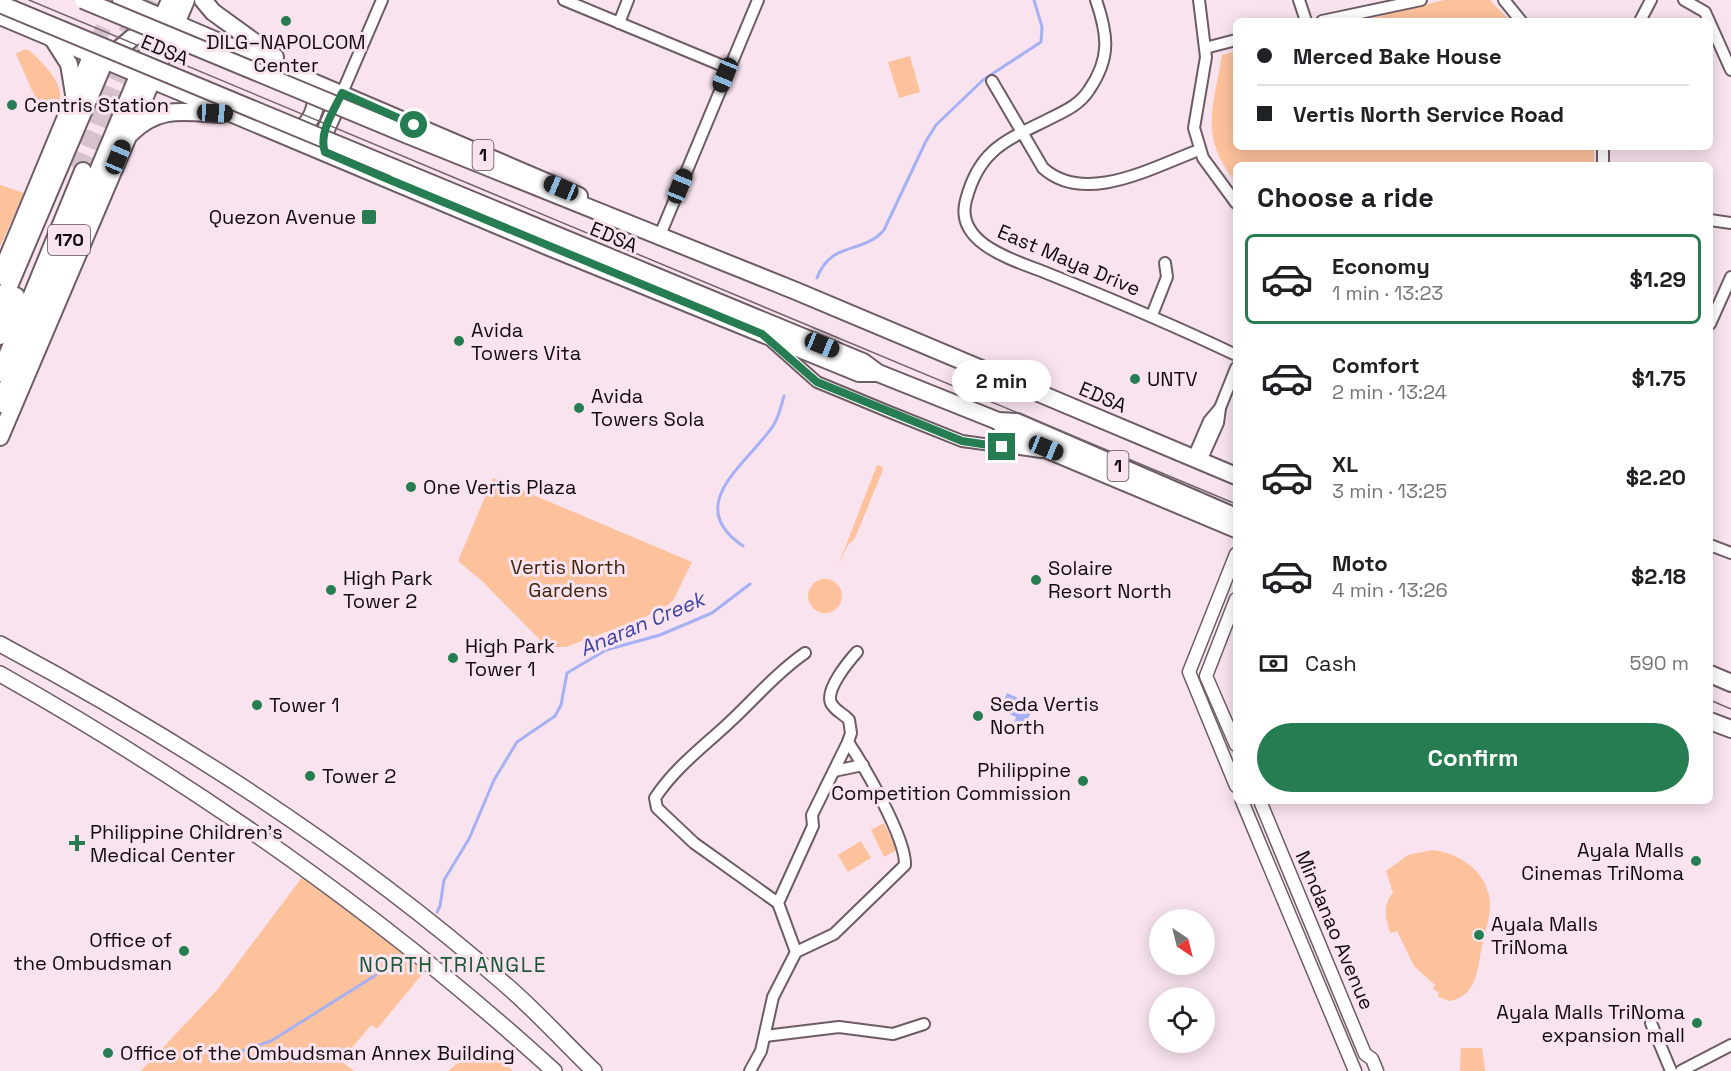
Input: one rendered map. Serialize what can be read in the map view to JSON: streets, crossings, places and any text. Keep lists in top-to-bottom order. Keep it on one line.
{"streets":{"main road":["EDSA","1","170"],"street":["East Maya Drive","Mindanao Avenue"]},"crossings":[["EDSA","170"]],"districts":["NORTH TRIANGLE"],"water":["Anaran Creek"],"parks":["Vertis North Gardens"],"places":{"other":["DILG–NAPOLCOM Center","Centris Station","Avida Towers Vita","UNTV","Avida Towers Sola","One Vertis Plaza","Solaire Resort North","High Park Tower 2","High Park Tower 1","Tower 1","Seda Vertis North","Tower 2","Philippine Competition Commission","Ayala Malls Cinemas TriNoma","Ayala Malls TriNoma","Office of the Ombudsman","Ayala Malls TriNoma expansion mall","Office of the Ombudsman Annex Building"],"transit":["Quezon Avenue"],"health":["Philippine Children's Medical Center"]},"north":"bottom right","page":{"banner":["Merced Bake House","Vertis North Service Road"],"heading":"Choose a ride","list":[{"name":"Economy","note":"1 min · 13:23","value":"$1.29"},{"name":"Comfort","note":"2 min · 13:24","value":"$1.75"},{"name":"XL","note":"3 min · 13:25","value":"$2.20"},{"name":"Moto","note":"4 min · 13:26","value":"$2.18"}],"bubble":"2 min","pay":["Cash","590 m"],"buttons":"Confirm"}}
